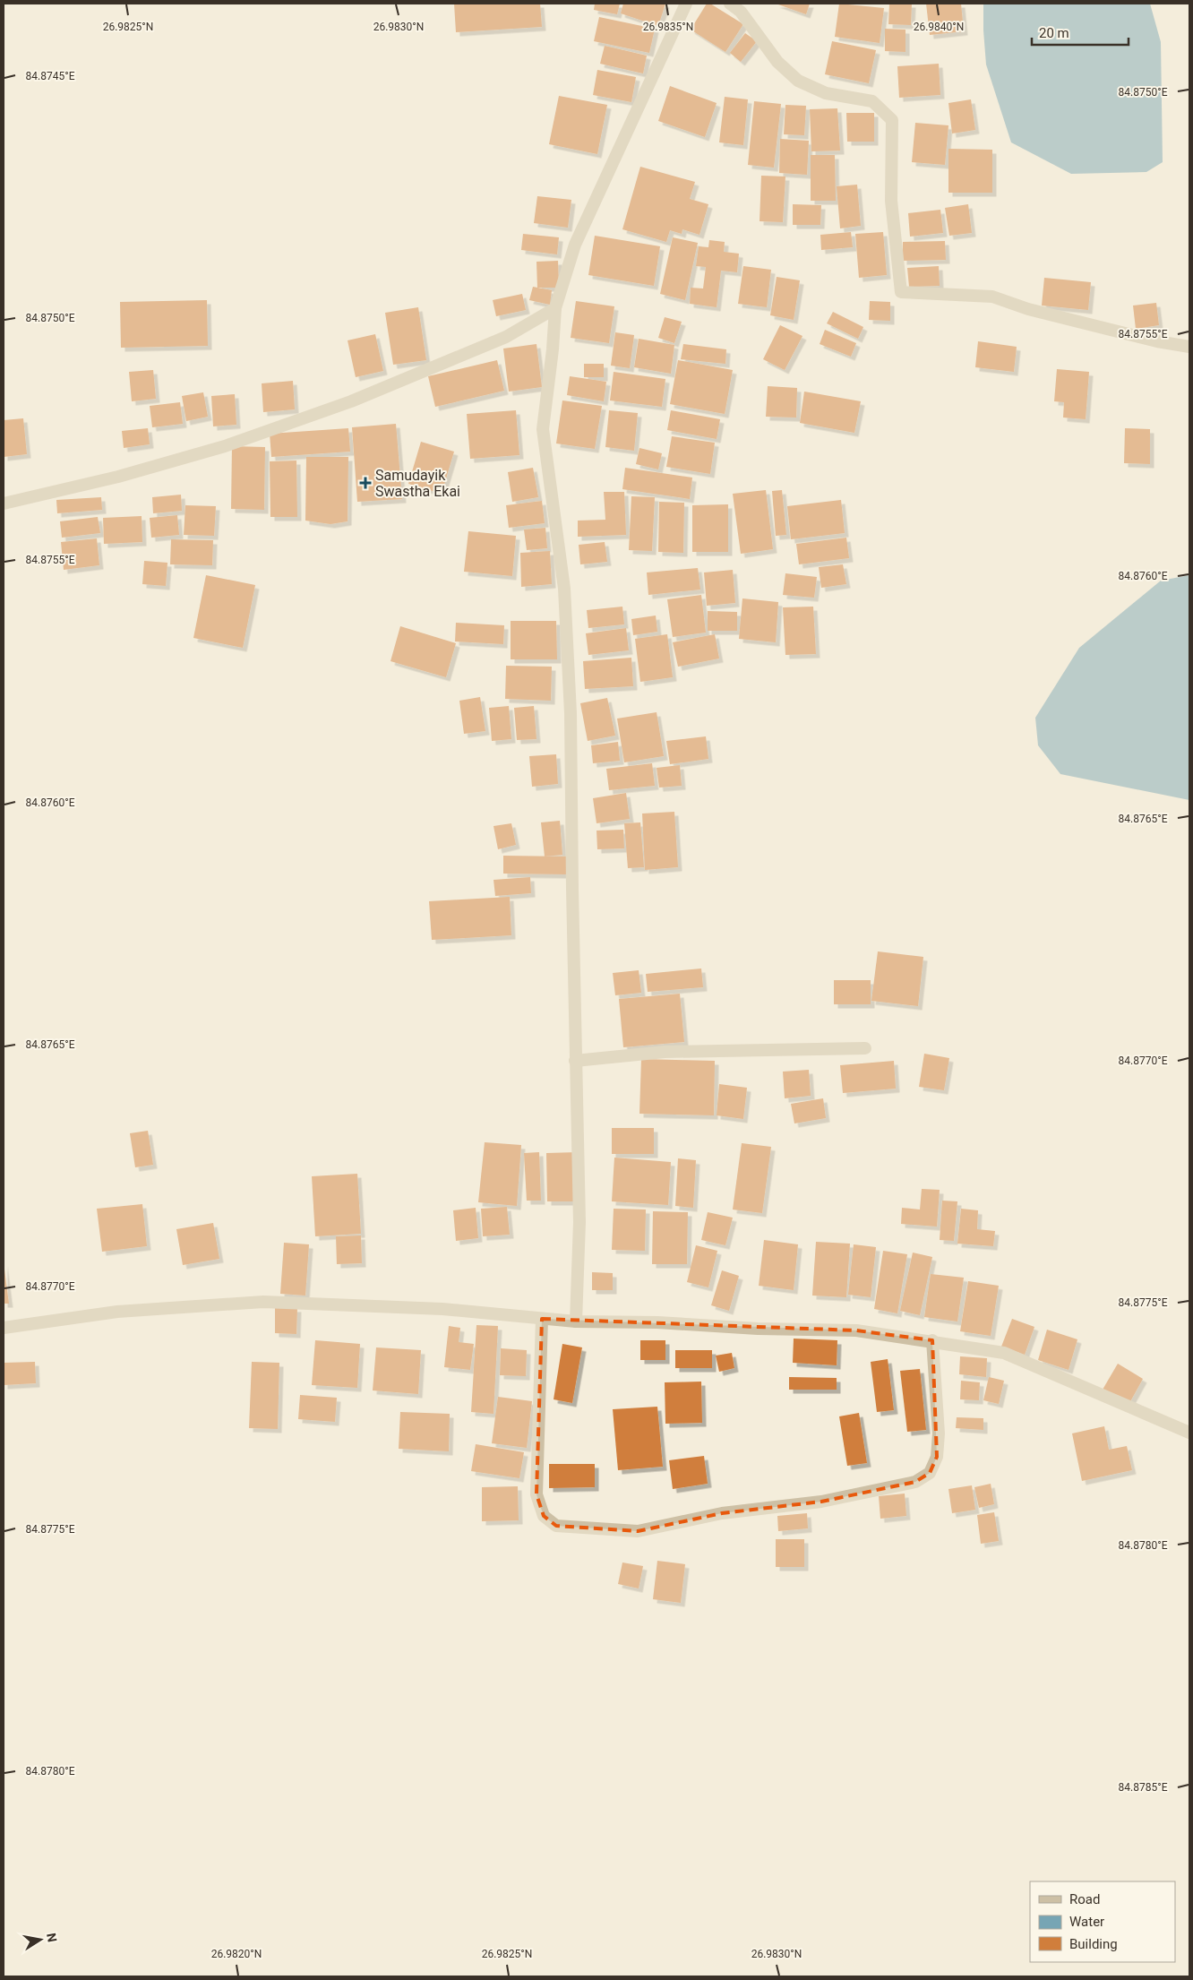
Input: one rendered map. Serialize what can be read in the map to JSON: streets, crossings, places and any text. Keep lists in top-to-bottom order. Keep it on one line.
{"places":{"health":["Samudayik Swastha Ekai"]},"legend":["Road","Water","Building"],"scale_bar":"20 m","north":"right","coordinates":["26.9825°N","26.9830°N","26.9835°N","26.9840°N","84.8745°E","84.8750°E","84.8755°E","84.8760°E","84.8765°E","84.8770°E","84.8775°E","84.8780°E","84.8785°E","26.9820°N"]}
